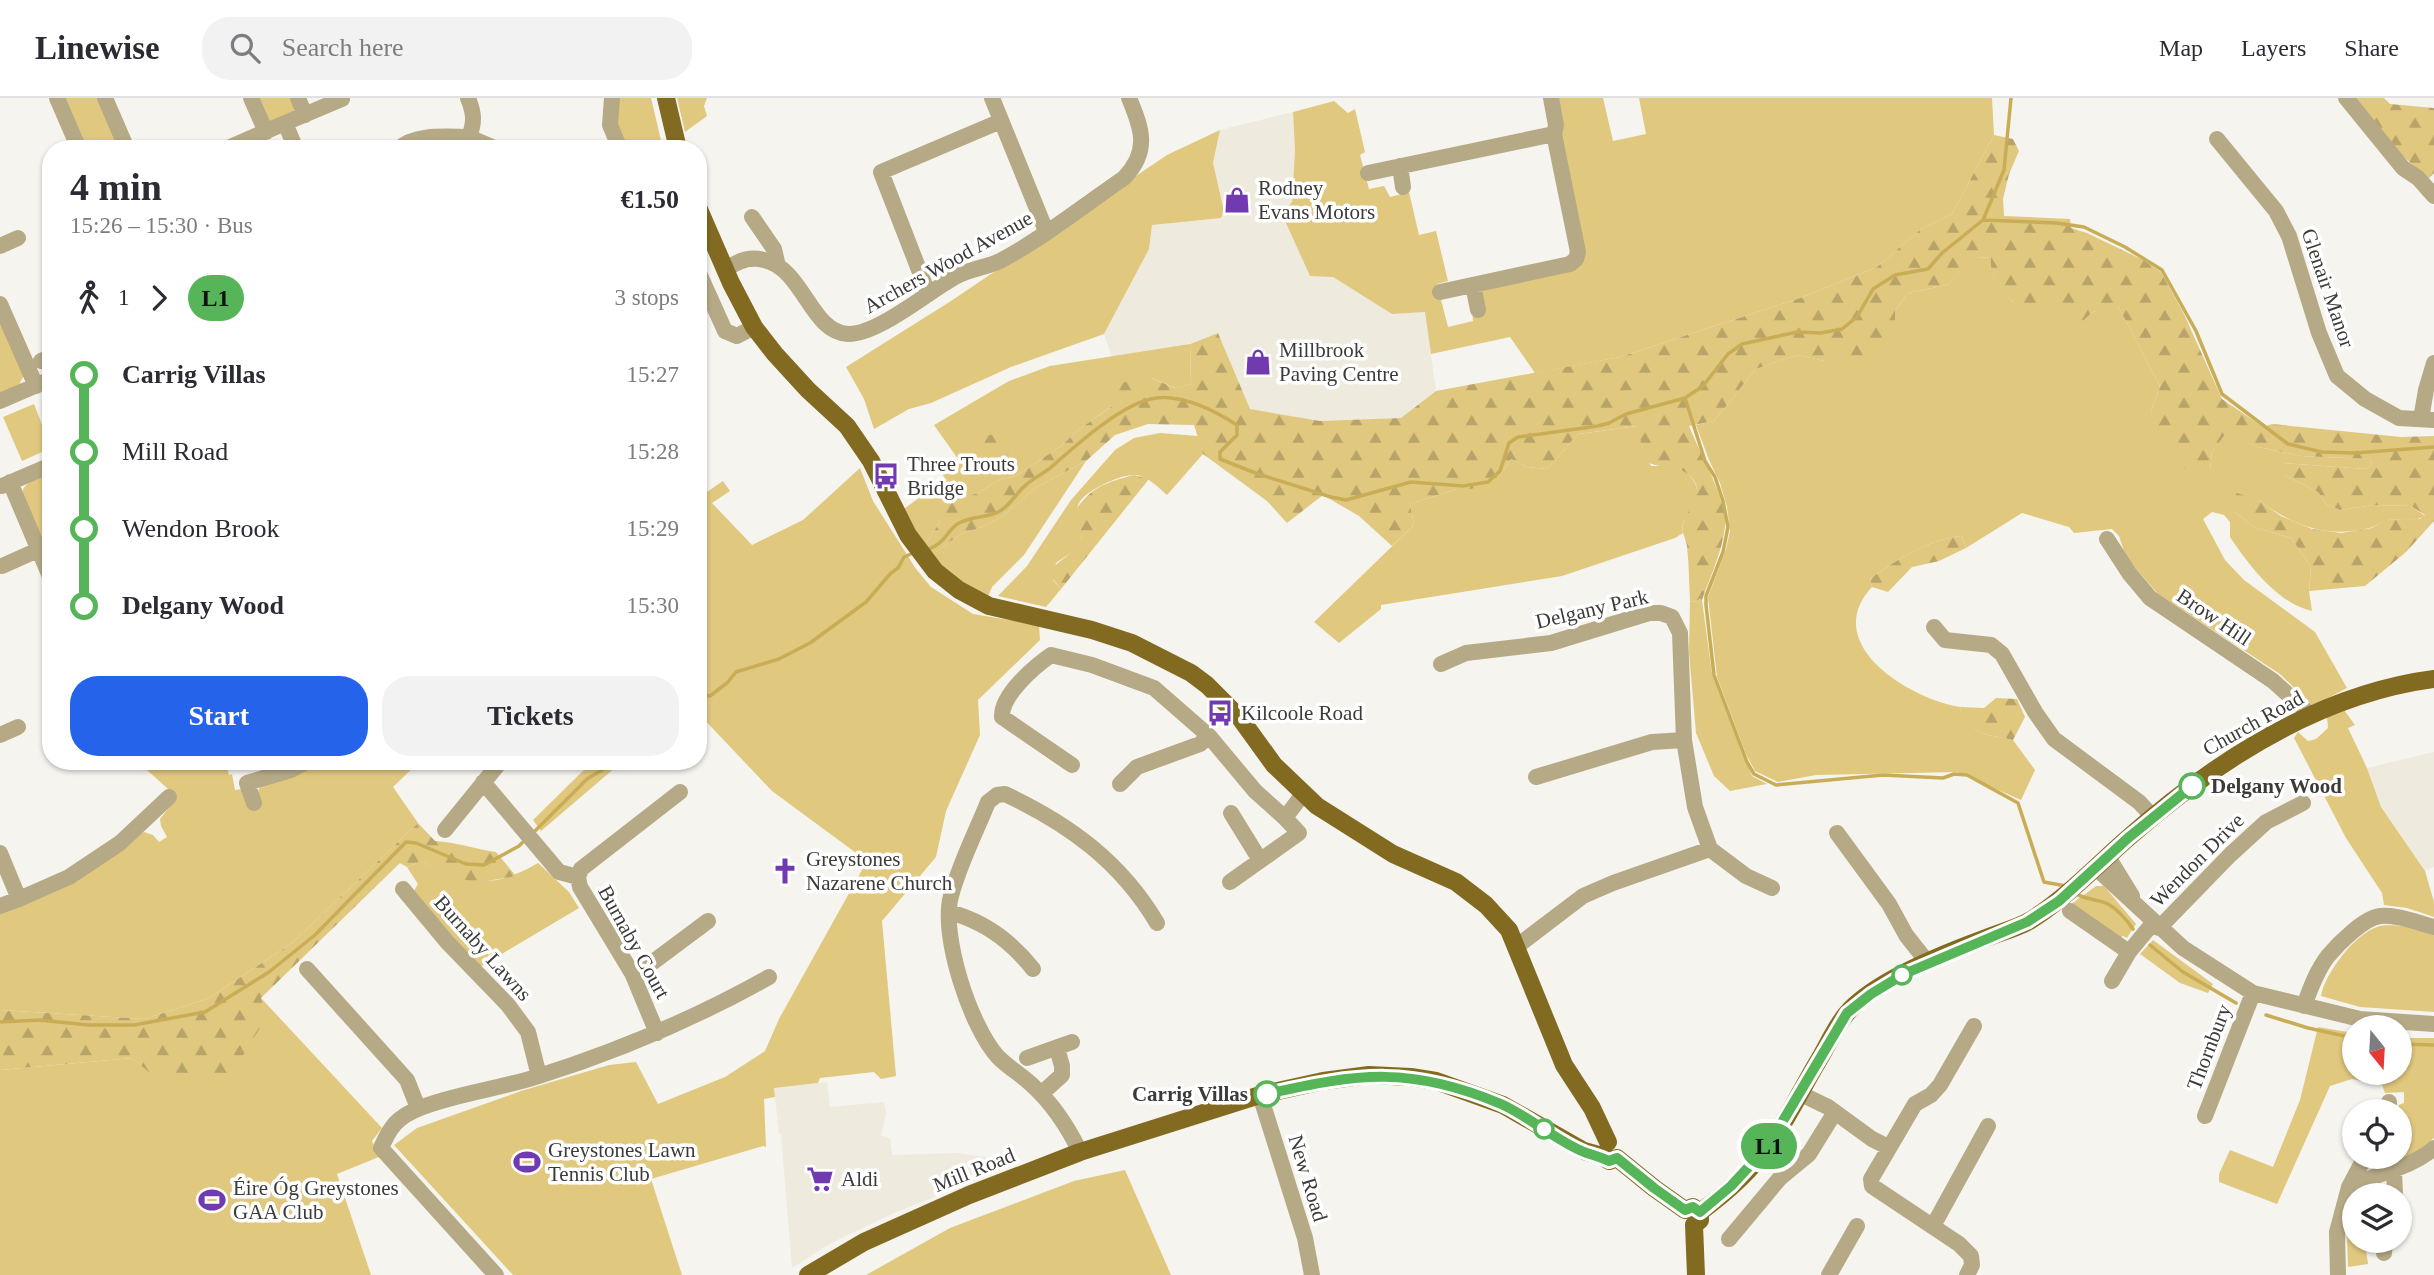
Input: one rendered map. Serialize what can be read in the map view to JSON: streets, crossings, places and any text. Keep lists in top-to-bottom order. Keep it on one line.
{"streets":{"main road":["Church Road","Mill Road"],"street":["Archers Wood Avenue","Glenair Manor","Delgany Park","Brow Hill","Wendon Drive","Burnaby Court","Burnaby Lawns","Thornbury","New Road"]},"crossings":[["Brow Hill","Church Road"],["Mill Road","New Road"]],"places":{"shop":["Rodney Evans Motors","Millbrook Paving Centre"],"bus stop":["Three Trouts Bridge","Kilcoole Road"],"other":["Delgany Wood","Carrig Villas"],"church":["Greystones Nazarene Church"],"sports":["Greystones Lawn Tennis Club","Éire Óg Greystones GAA Club"],"supermarket":["Aldi"]},"lines":["bus line L1"],"north":"bottom","page":{"header":"Linewise","search":"Search here","nav":["Map","Layers","Share"],"on_map":"L1","heading":["4 min","15:26 – 15:30 · Bus","€1.50"],"legs":["1","L1","3 stops"],"list":[{"name":"Carrig Villas","value":"15:27"},{"name":"Mill Road","value":"15:28"},{"name":"Wendon Brook","value":"15:29"},{"name":"Delgany Wood","value":"15:30"}],"buttons":["Start","Tickets"]}}
